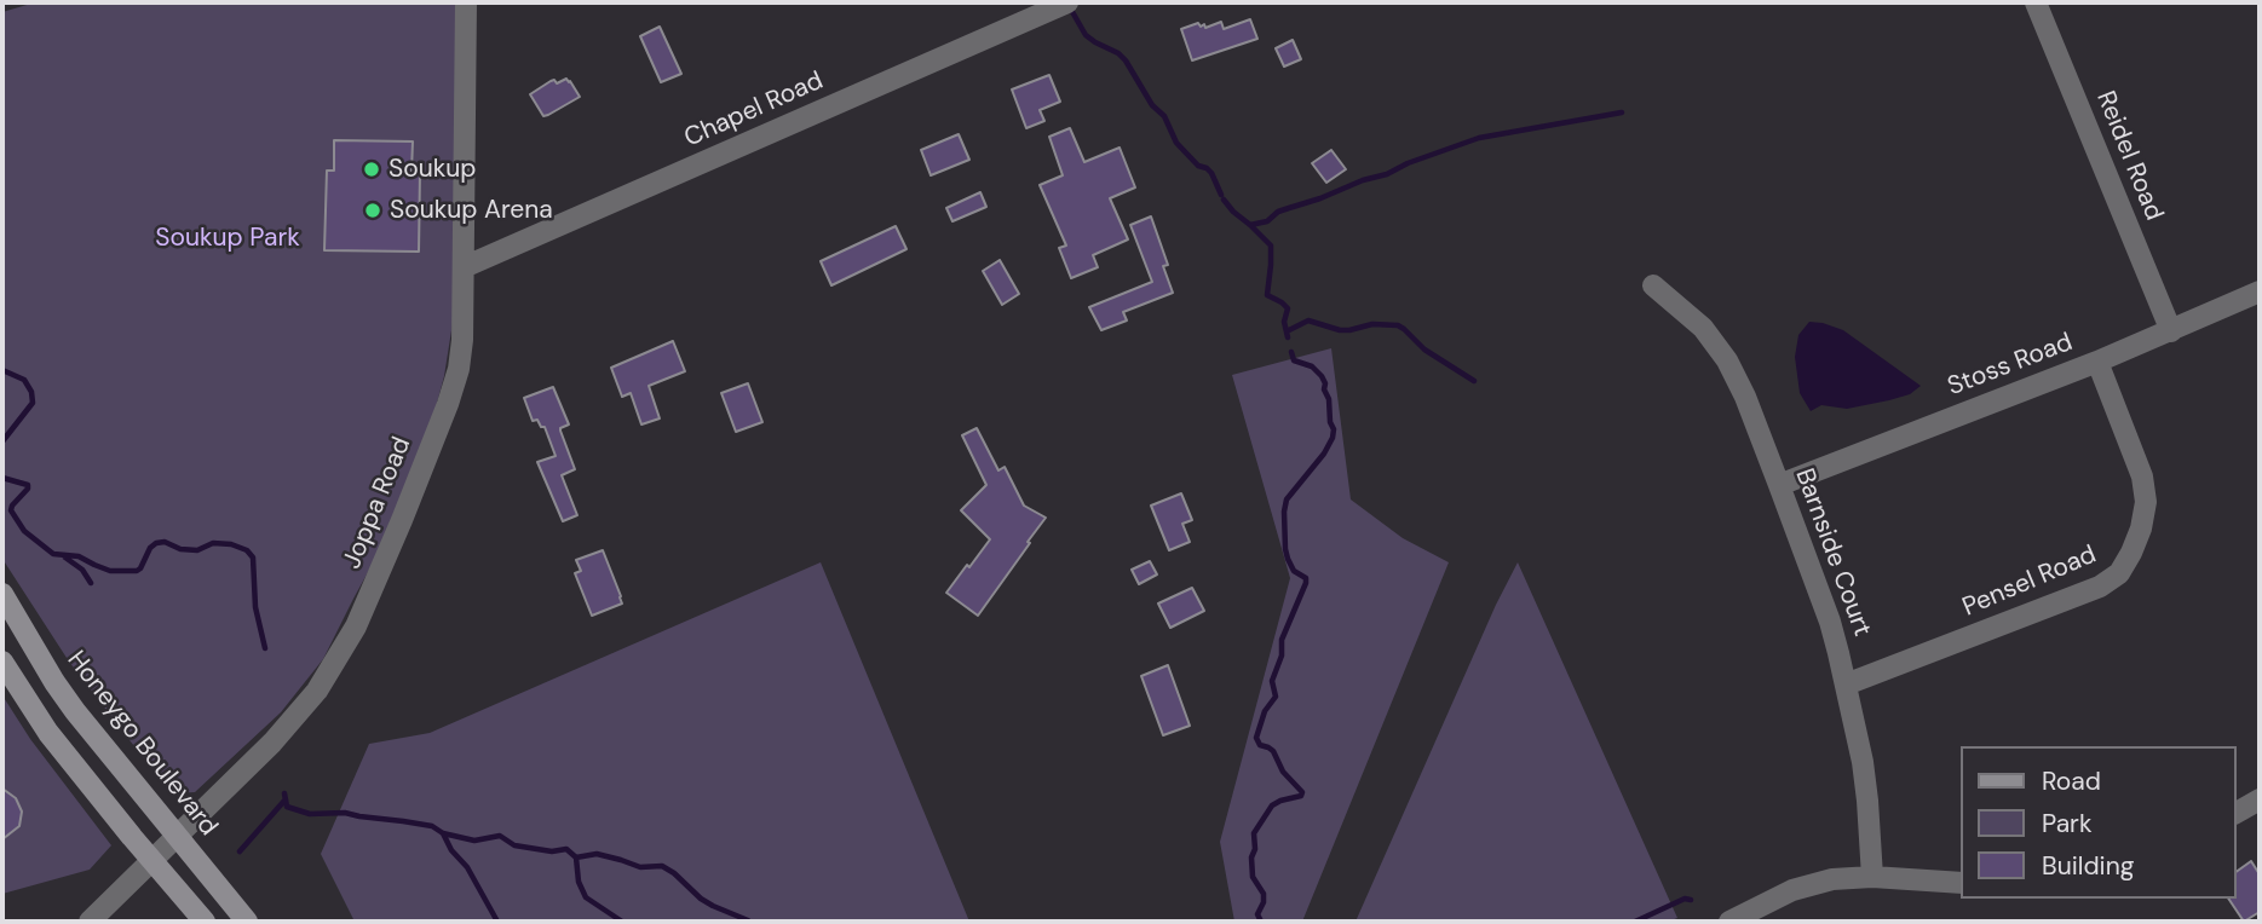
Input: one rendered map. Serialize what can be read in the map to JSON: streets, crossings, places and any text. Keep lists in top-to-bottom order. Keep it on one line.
{"streets":{"main road":["Honeygo Boulevard"],"street":["Chapel Road","Reidel Road","Stoss Road","Joppa Road","Barnside Court","Pensel Road"]},"crossings":[["Chapel Road","Joppa Road"],["Reidel Road","Stoss Road"],["Stoss Road","Barnside Court"],["Stoss Road","Pensel Road"],["Joppa Road","Honeygo Boulevard"],["Barnside Court","Pensel Road"]],"parks":["Soukup Park"],"places":["Soukup","Soukup Arena"],"legend":["Road","Park","Building"]}
